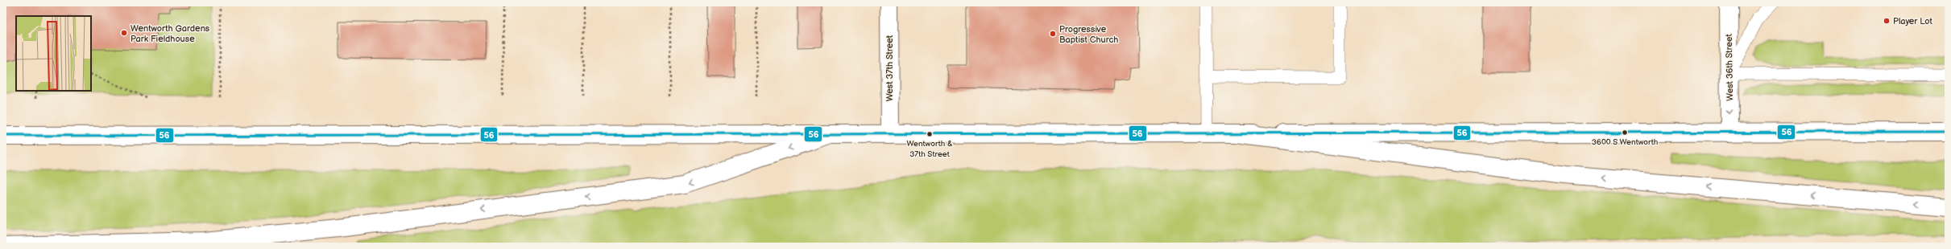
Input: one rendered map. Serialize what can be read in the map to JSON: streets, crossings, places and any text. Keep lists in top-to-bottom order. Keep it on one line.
{"streets":{"main road":["West 36th Street","West 37th Street"]},"one_way":["West 36th Street"],"places":["Player Lot","Wentworth Gardens Park Fieldhouse","Progressive Baptist Church","3600 S Wentworth","Wentworth & 37th Street"],"lines":["transit line 56"]}
